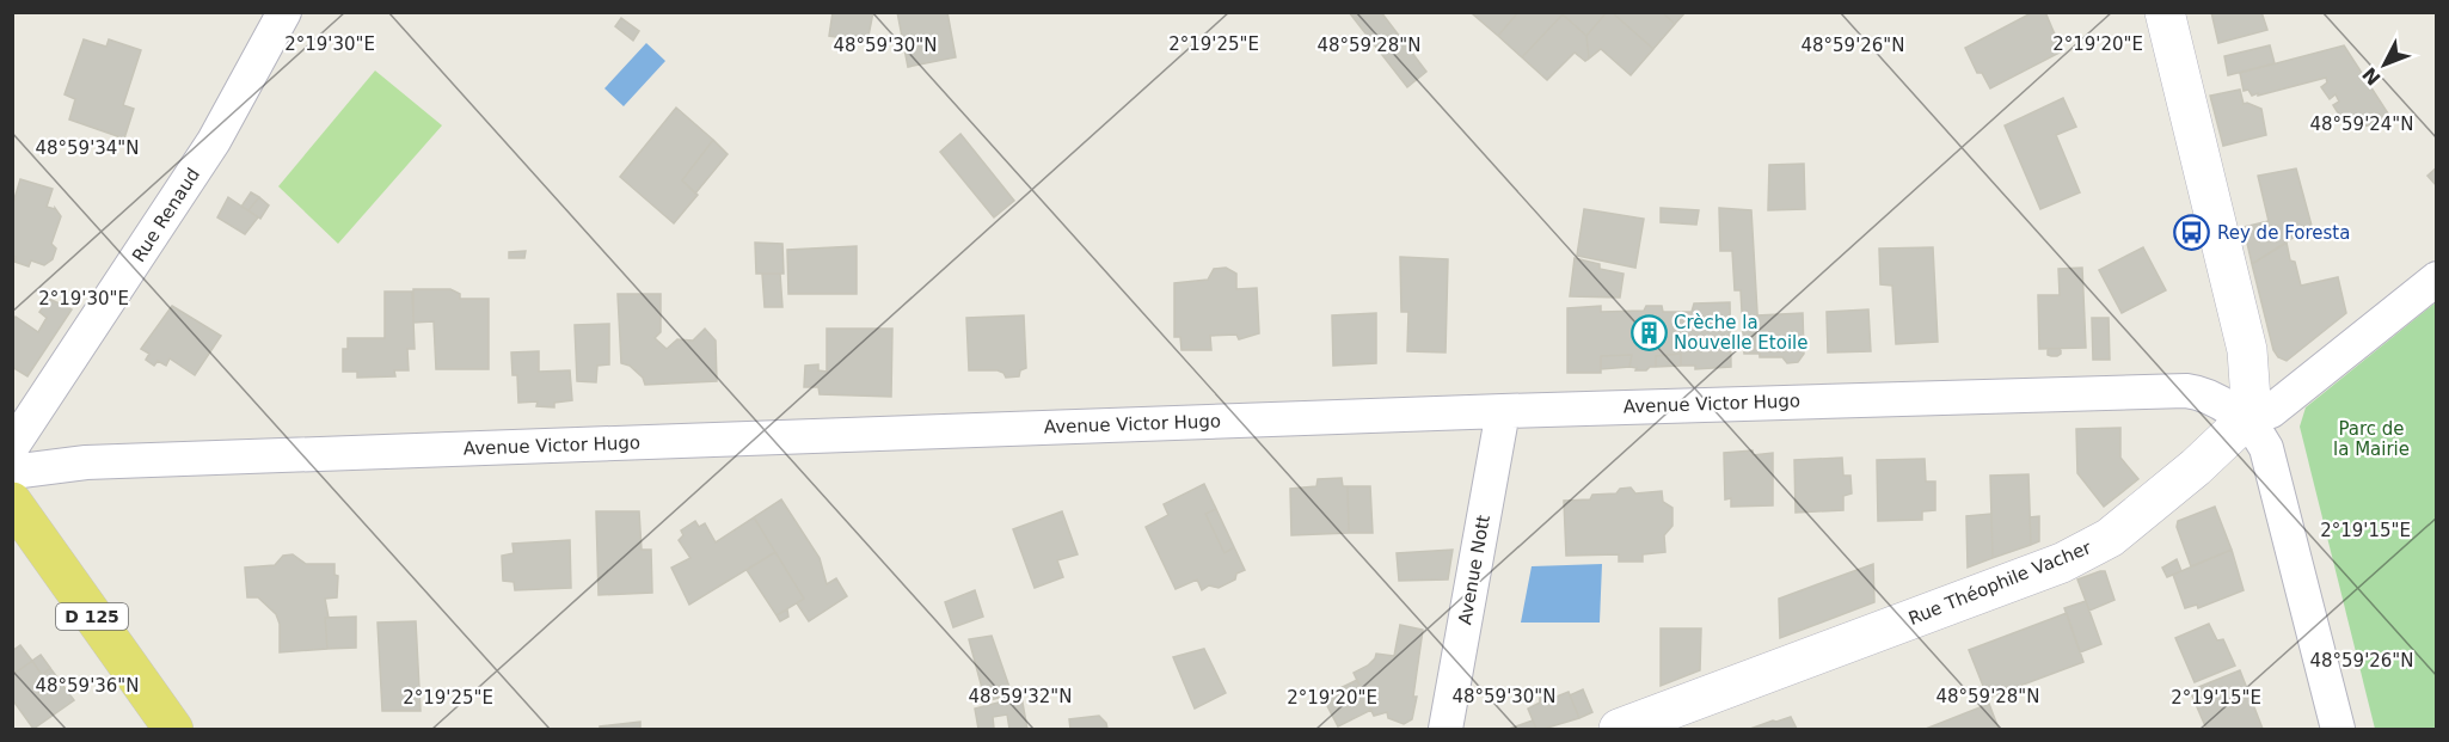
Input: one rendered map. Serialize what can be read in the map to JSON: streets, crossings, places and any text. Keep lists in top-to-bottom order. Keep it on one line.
{"streets":{"main road":["Rue Théophile Vacher","D 125"],"street":["Rue Renaud","Avenue Victor Hugo","Avenue Nott"]},"crossings":[["Avenue Victor Hugo","Avenue Nott"],["Avenue Victor Hugo","Rue Théophile Vacher"]],"parks":["Parc de la Mairie"],"places":{"bus stop":["Rey de Foresta"],"building":["Crèche la Nouvelle Etoile"]},"north":"bottom left","coordinates":["2°19'30\"E","2°19'25\"E","2°19'20\"E","48°59'30\"N","48°59'28\"N","48°59'26\"N","48°59'24\"N","48°59'34\"N","2°19'15\"E","48°59'36\"N","48°59'32\"N"]}
